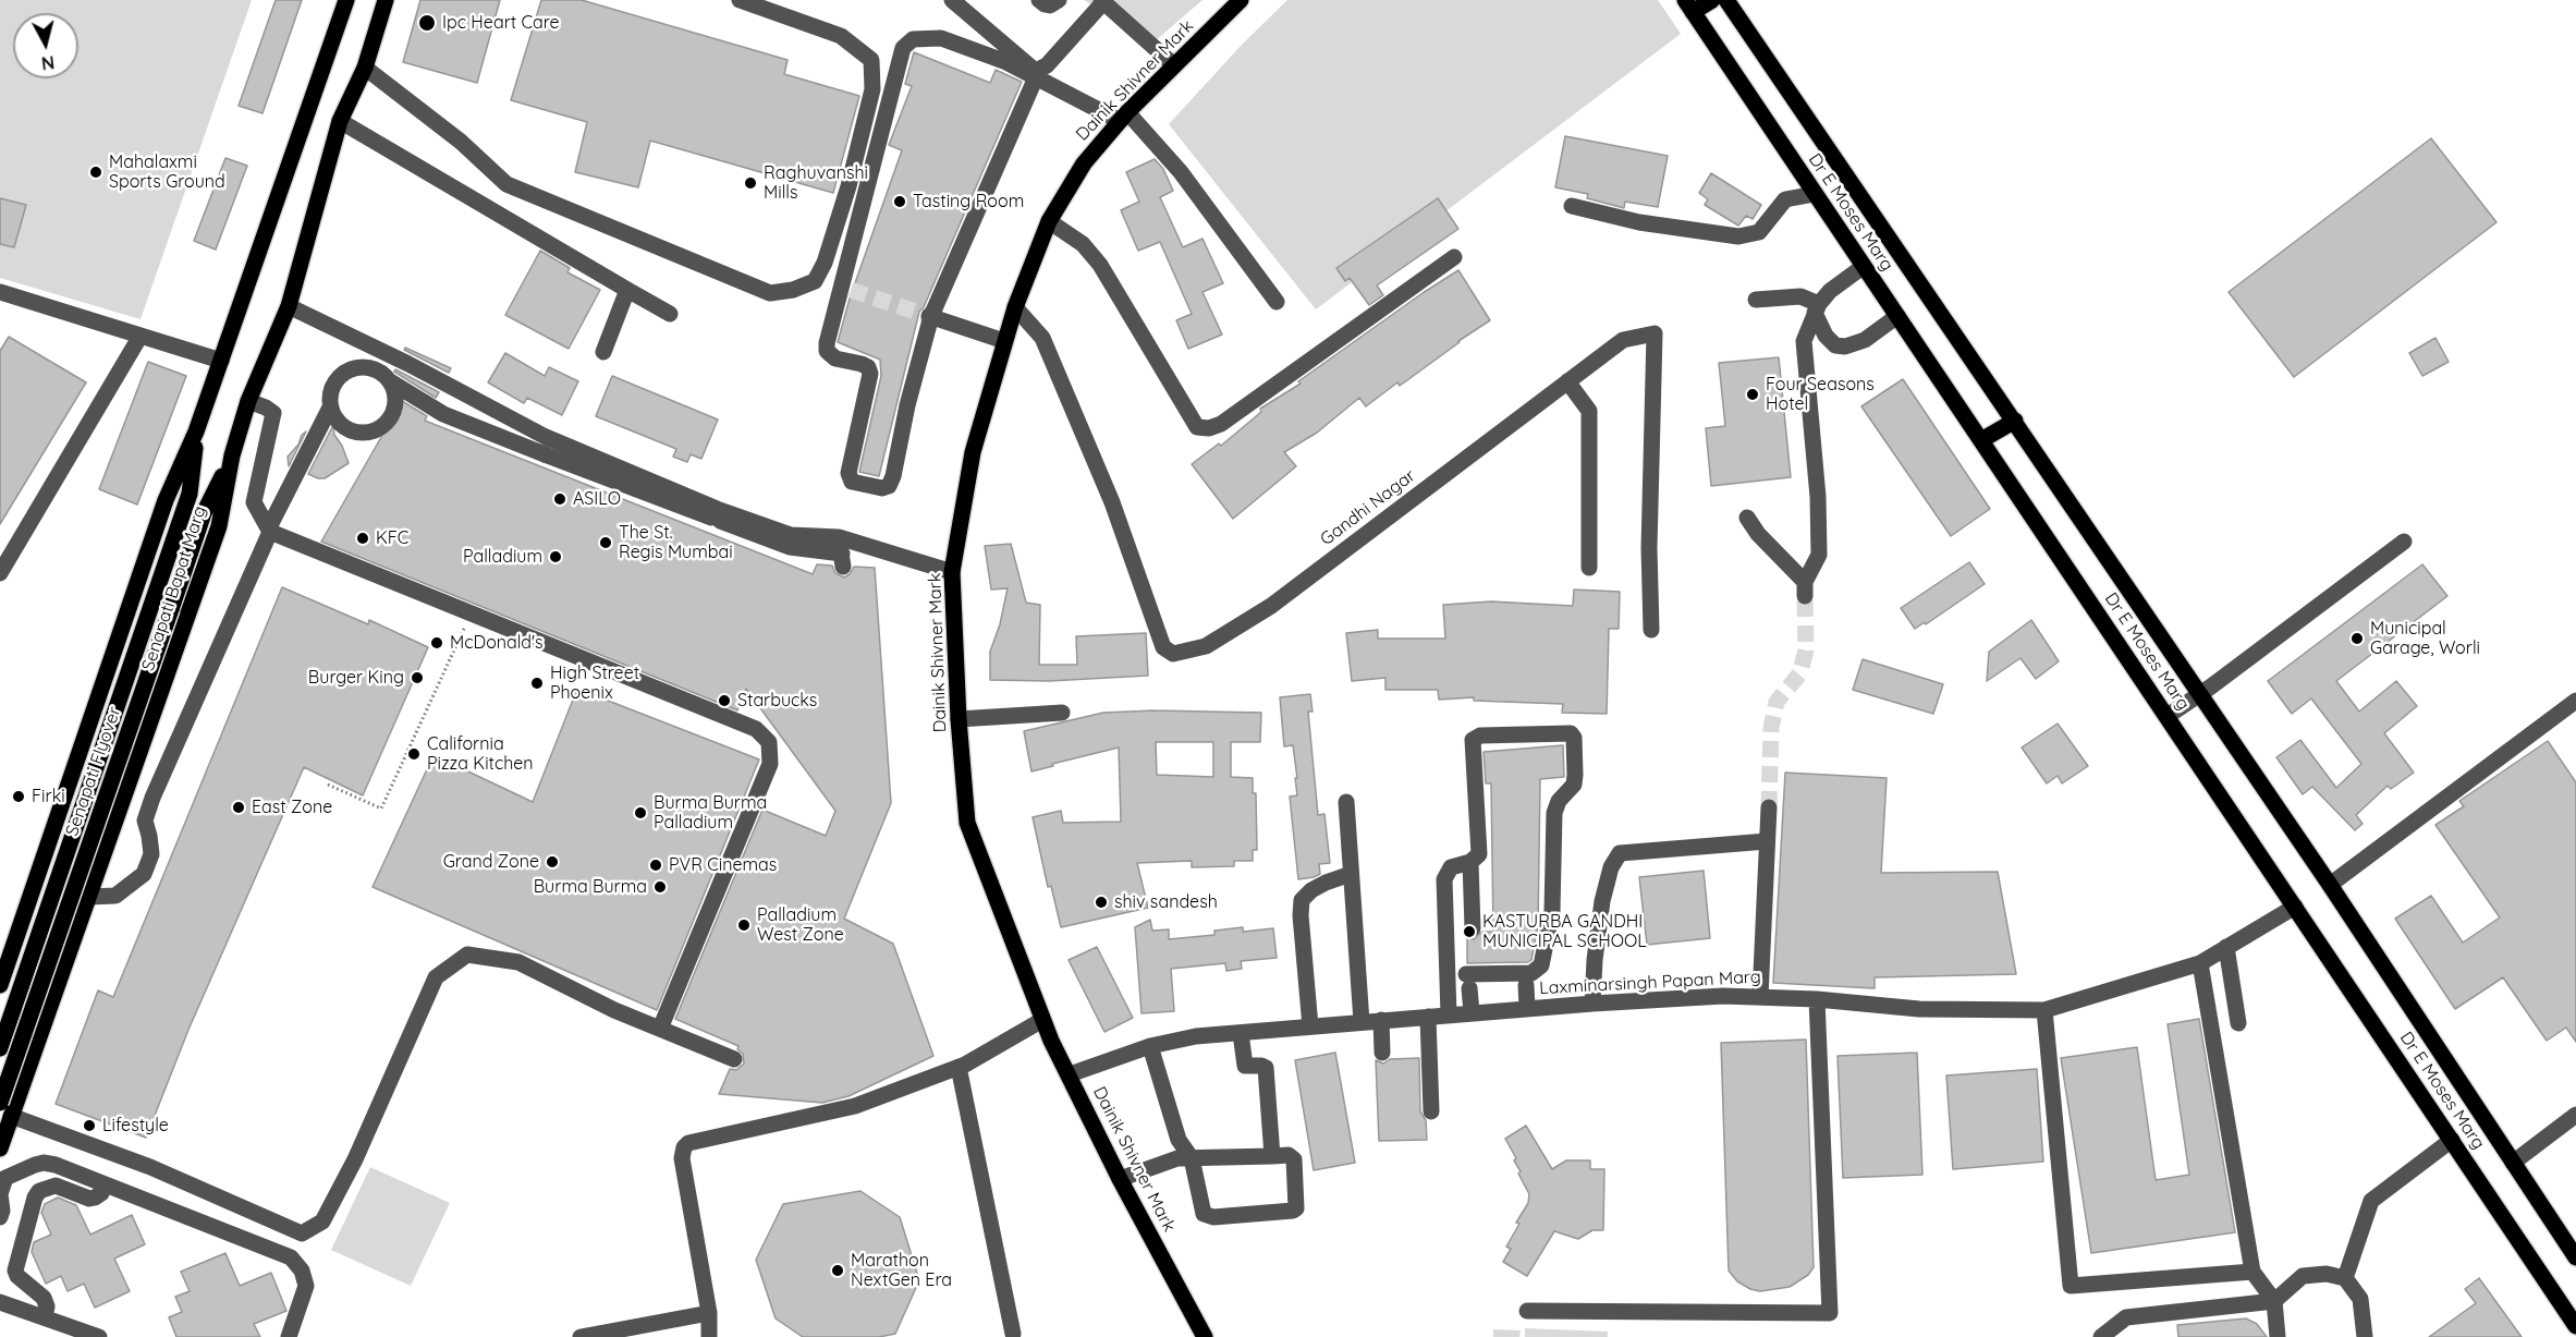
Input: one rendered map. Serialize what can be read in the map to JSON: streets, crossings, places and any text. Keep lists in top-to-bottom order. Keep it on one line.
{"streets":{"main road":["Dainik Shivner Mark","Dr E Moses Marg","Senapati Bapat Marg","Senapati Flyover"],"street":["Gandhi Nagar","Laxminarsingh Papan Marg"]},"crossings":[["Dainik Shivner Mark","Gandhi Nagar"],["Dainik Shivner Mark","Laxminarsingh Papan Marg"],["Dr E Moses Marg","Laxminarsingh Papan Marg"],["Senapati Bapat Marg","Senapati Flyover"]],"places":["Ipc Heart Care","Mahalaxmi Sports Ground","Raghuvanshi Mills","Tasting Room","Four Seasons Hotel","ASILO","KFC","The St. Regis Mumbai","Palladium","Municipal Garage, Worli","McDonald's","Burger King","High Street Phoenix","Starbucks","California Pizza Kitchen","Firki","East Zone","Burma Burma Palladium","Grand Zone","PVR Cinemas","Burma Burma","shiv sandesh","Palladium West Zone","KASTURBA GANDHI MUNICIPAL SCHOOL","Lifestyle","Marathon NextGen Era"],"north":"bottom"}
